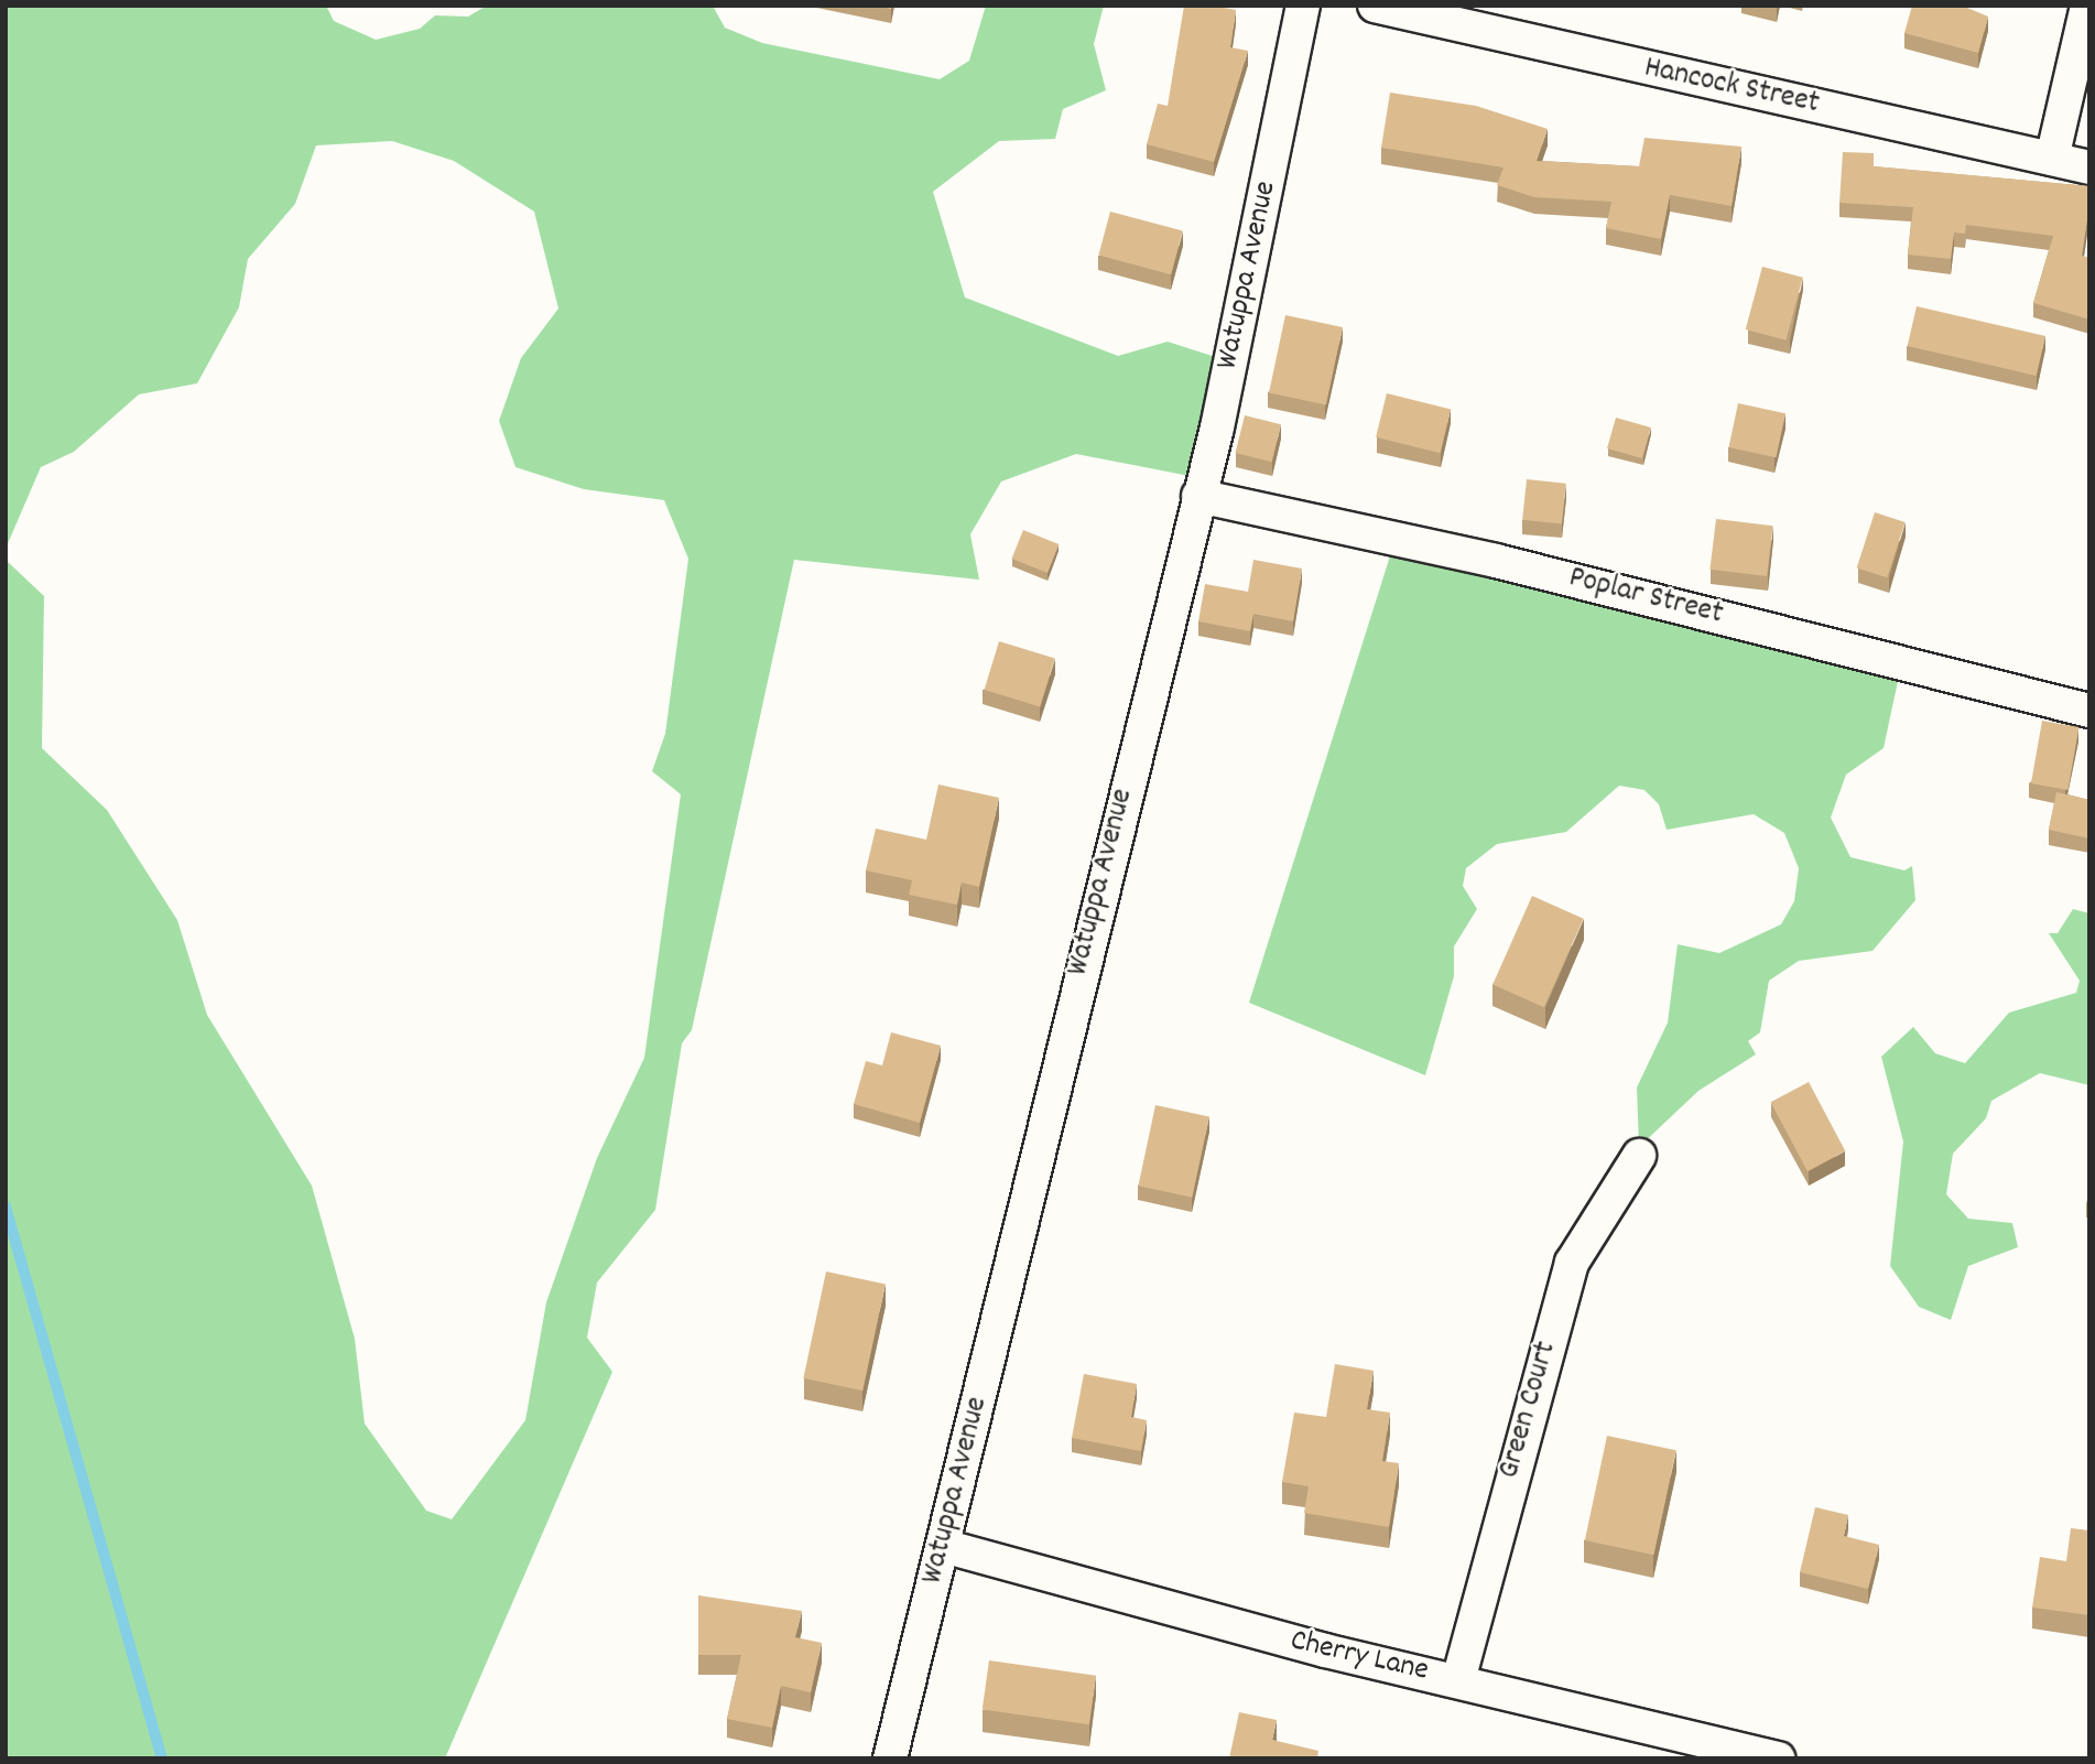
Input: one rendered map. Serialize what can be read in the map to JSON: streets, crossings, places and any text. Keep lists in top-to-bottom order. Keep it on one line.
{"streets":{"street":["Hancock Street","Watuppa Avenue","Poplar Street","Green Court","Cherry Lane"]},"crossings":[["Watuppa Avenue","Poplar Street"],["Watuppa Avenue","Cherry Lane"],["Green Court","Cherry Lane"]]}
